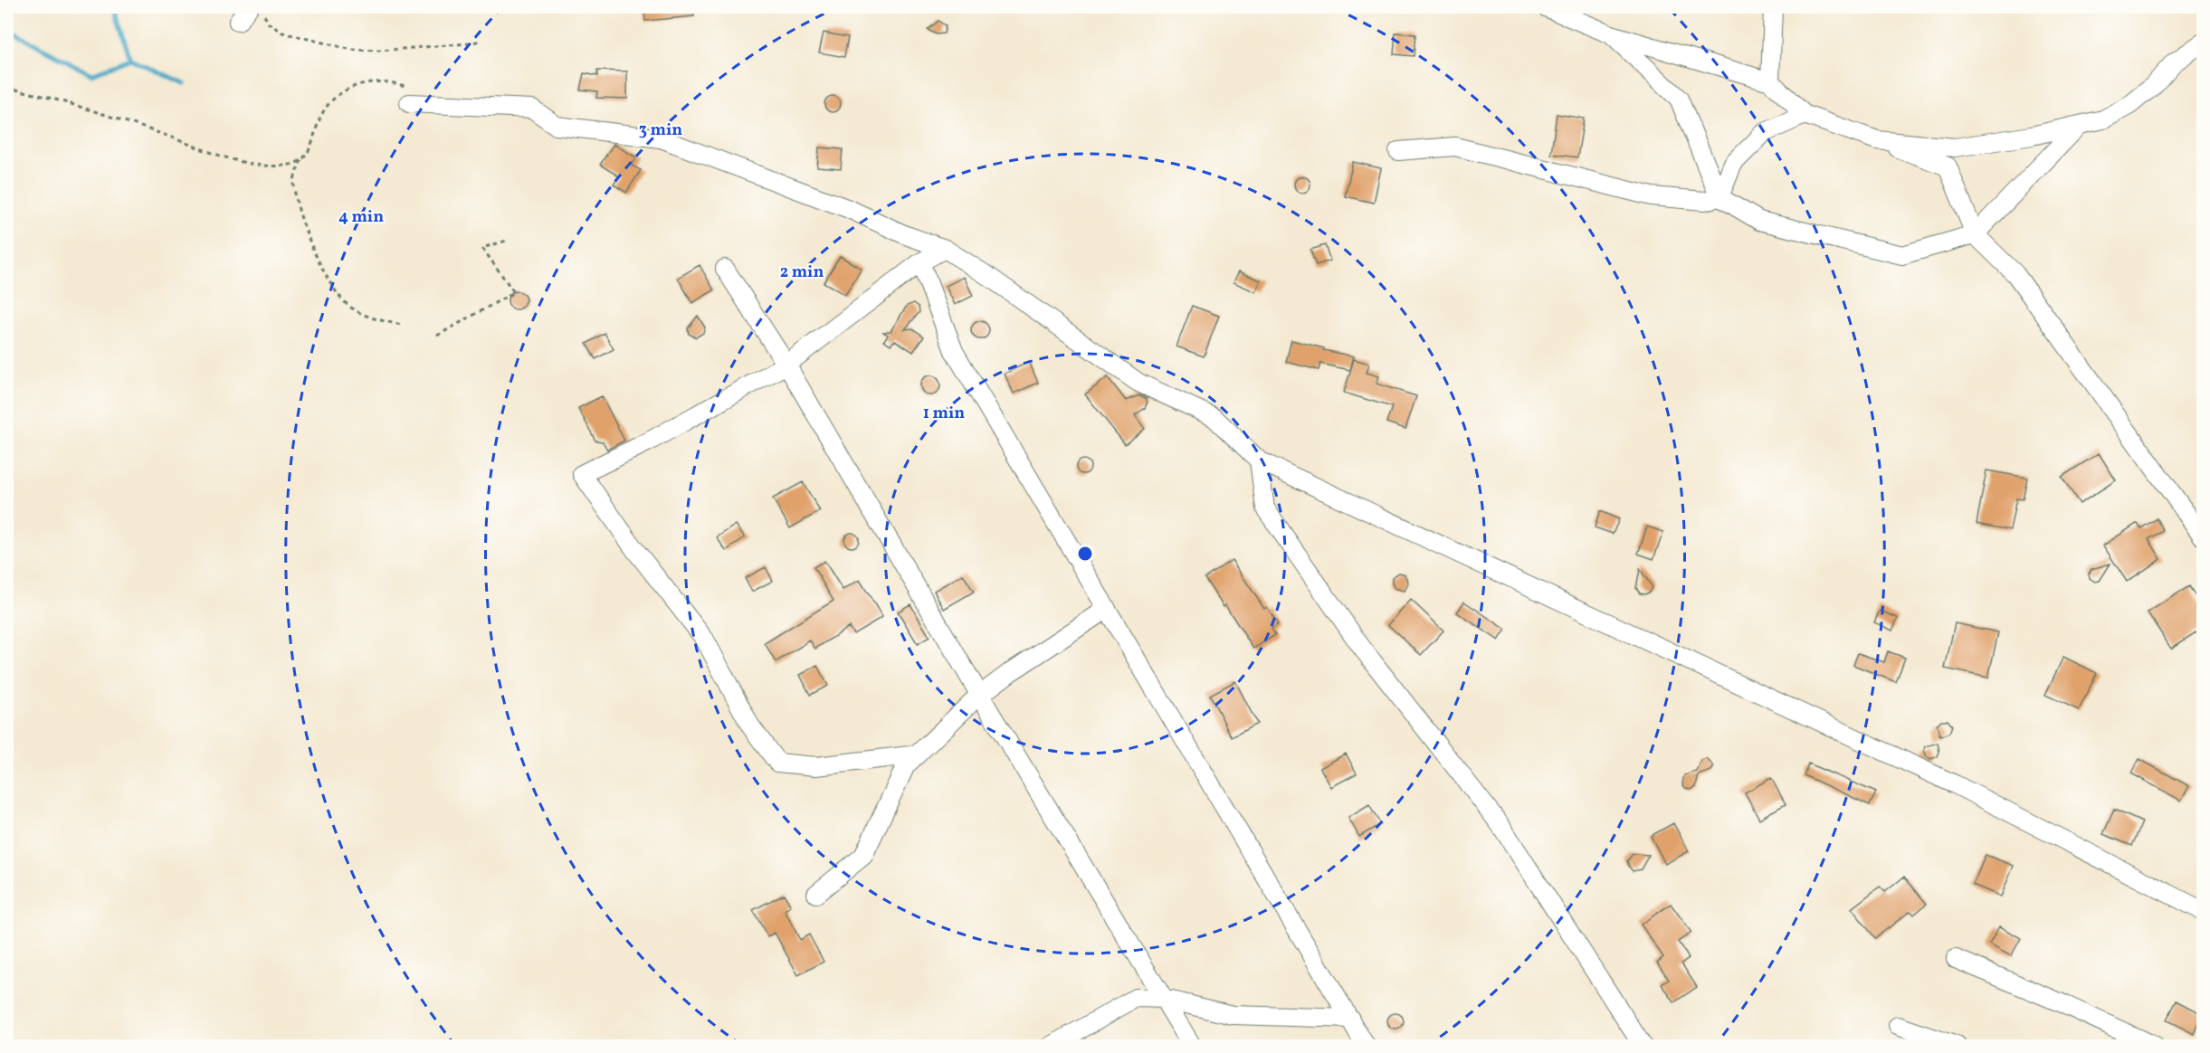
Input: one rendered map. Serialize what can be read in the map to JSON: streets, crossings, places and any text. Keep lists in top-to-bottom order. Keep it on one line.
{"rings":["3 min","4 min","2 min","1 min"]}
